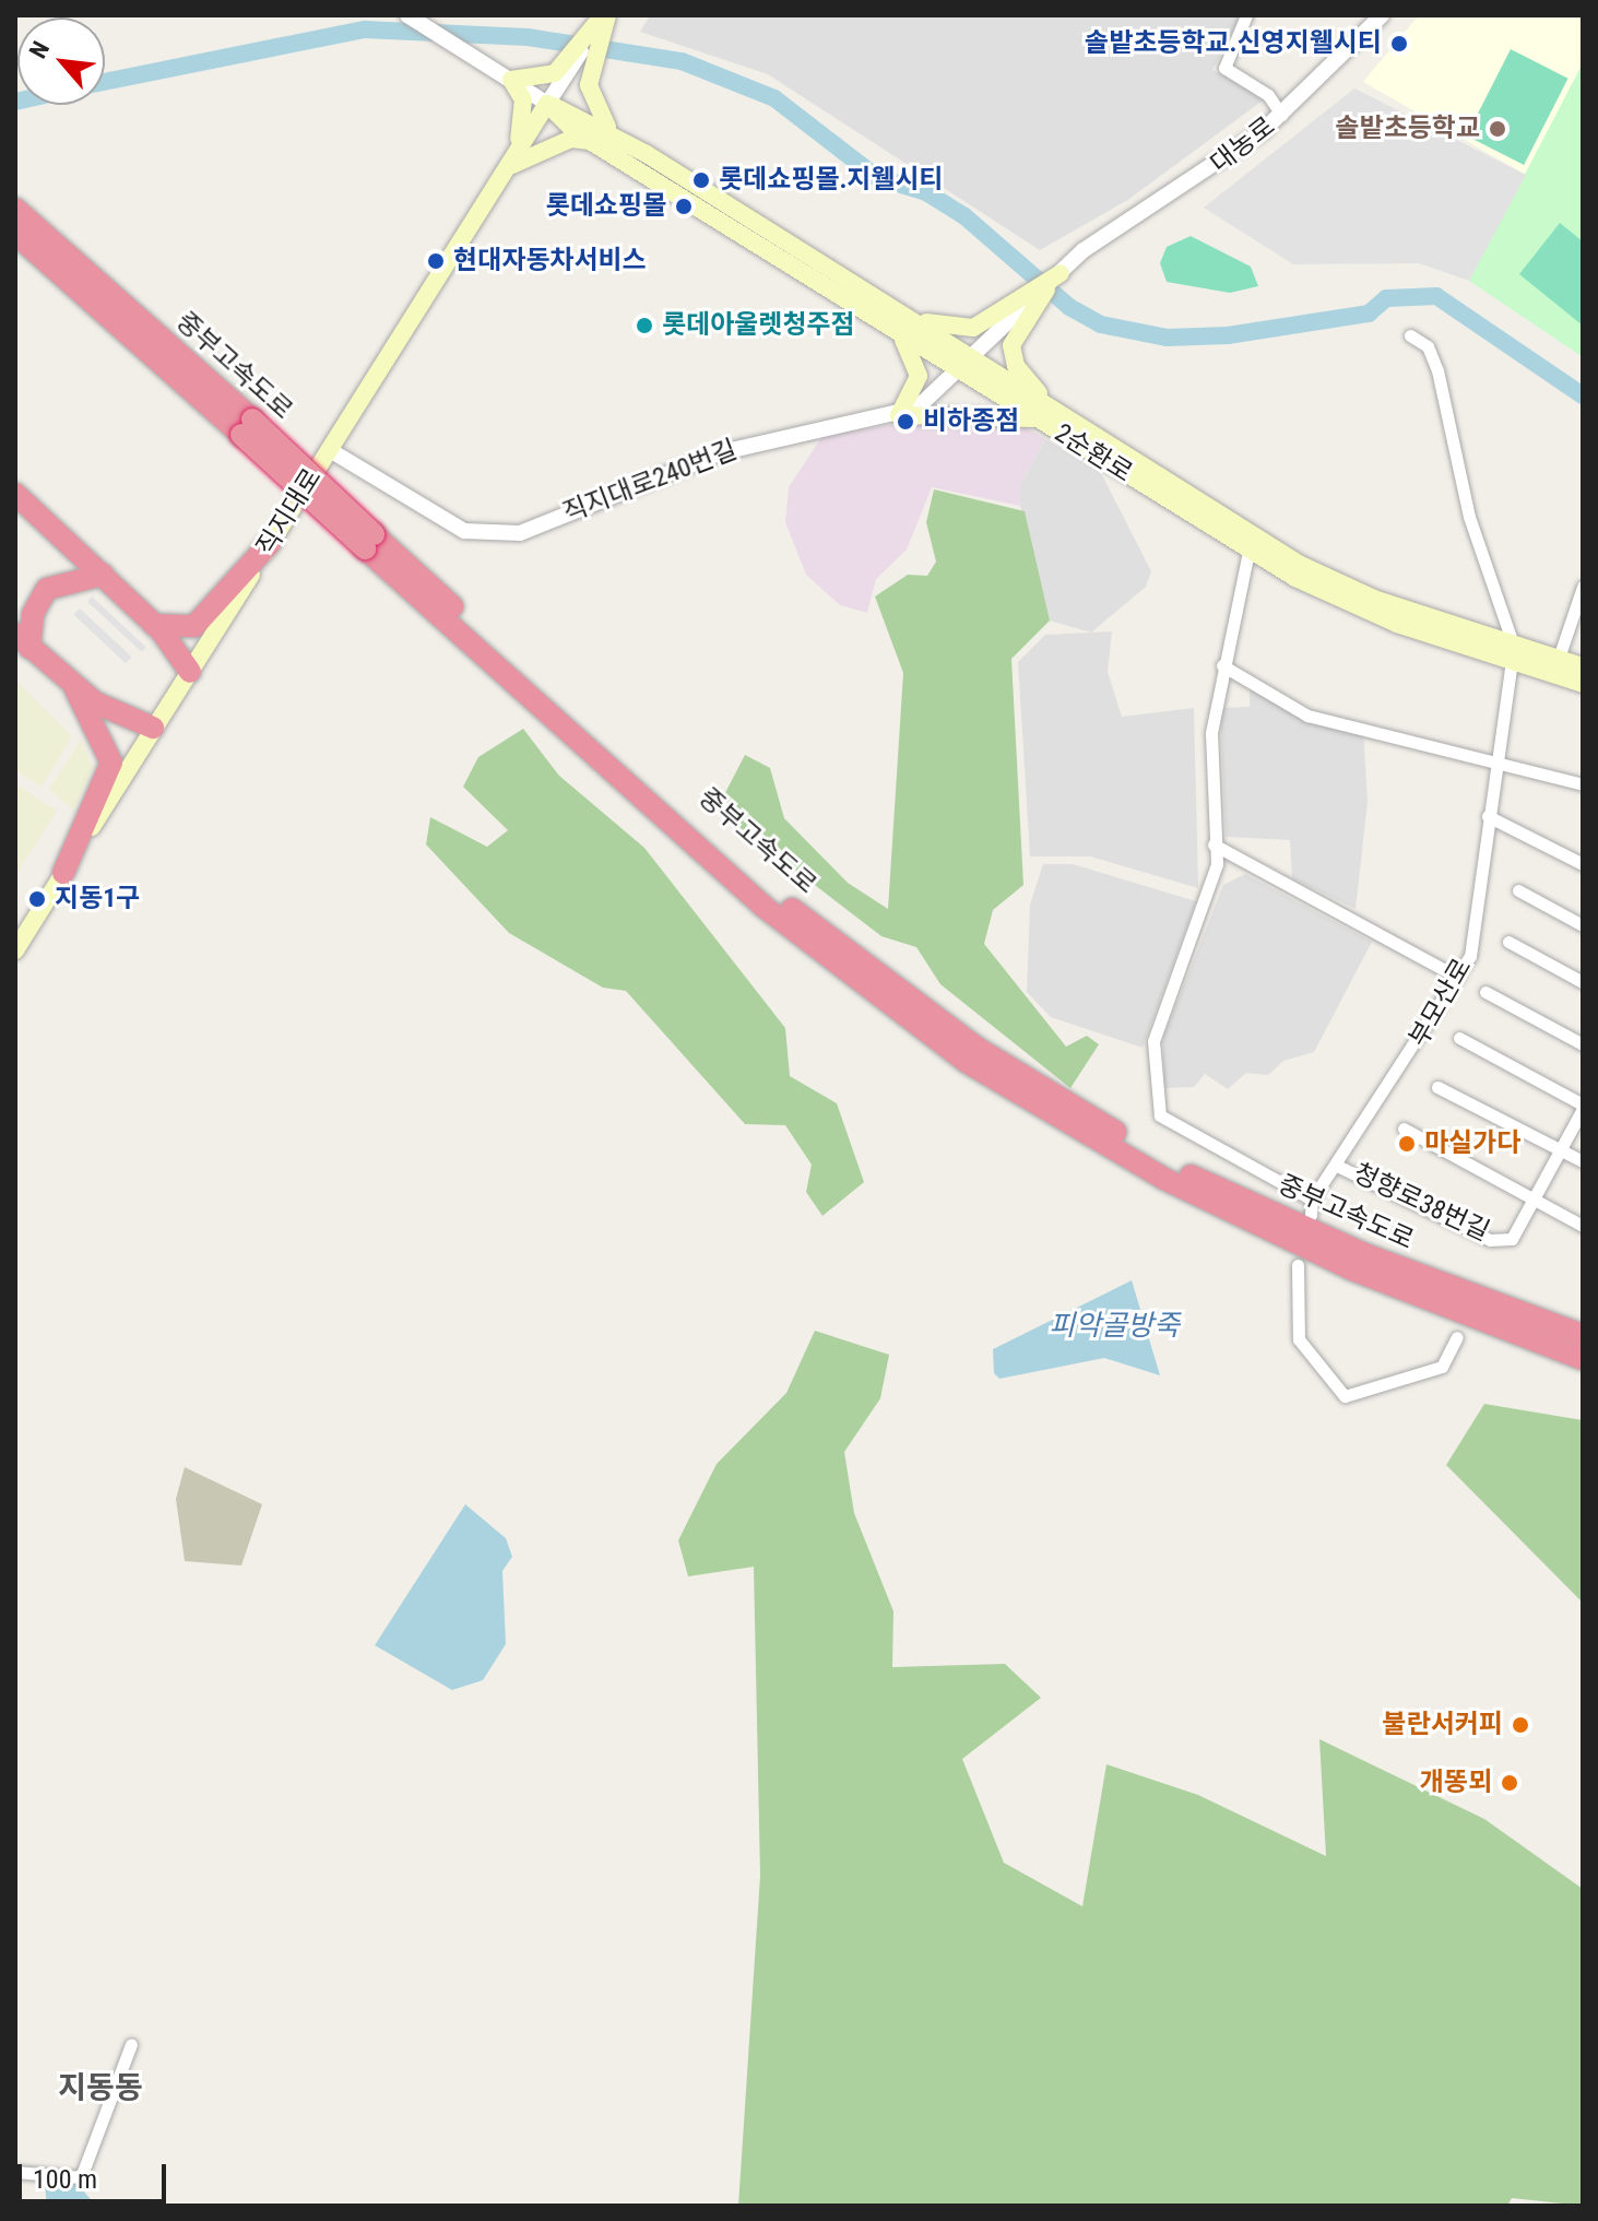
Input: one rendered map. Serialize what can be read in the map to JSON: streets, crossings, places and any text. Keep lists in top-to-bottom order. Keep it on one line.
{"streets":{"highway":["중부고속도로"],"main road":["2순환로","직지대로"],"street":["대농로","직지대로240번길","부모산로","청향로38번길"]},"crossings":[["2순환로","직지대로"],["2순환로","부모산로"],["직지대로240번길","직지대로"],["부모산로","청향로38번길"]],"districts":["지동동"],"water":["피악골방죽"],"places":["솔밭초등학교.신영지웰시티","솔밭초등학교","롯데쇼핑몰.지웰시티","롯데쇼핑몰","현대자동차서비스","롯데아울렛청주점","비하종점","지동1구","마실가다","불란서커피","개똥뫼"],"scale_bar":"100 m","north":"top left"}
